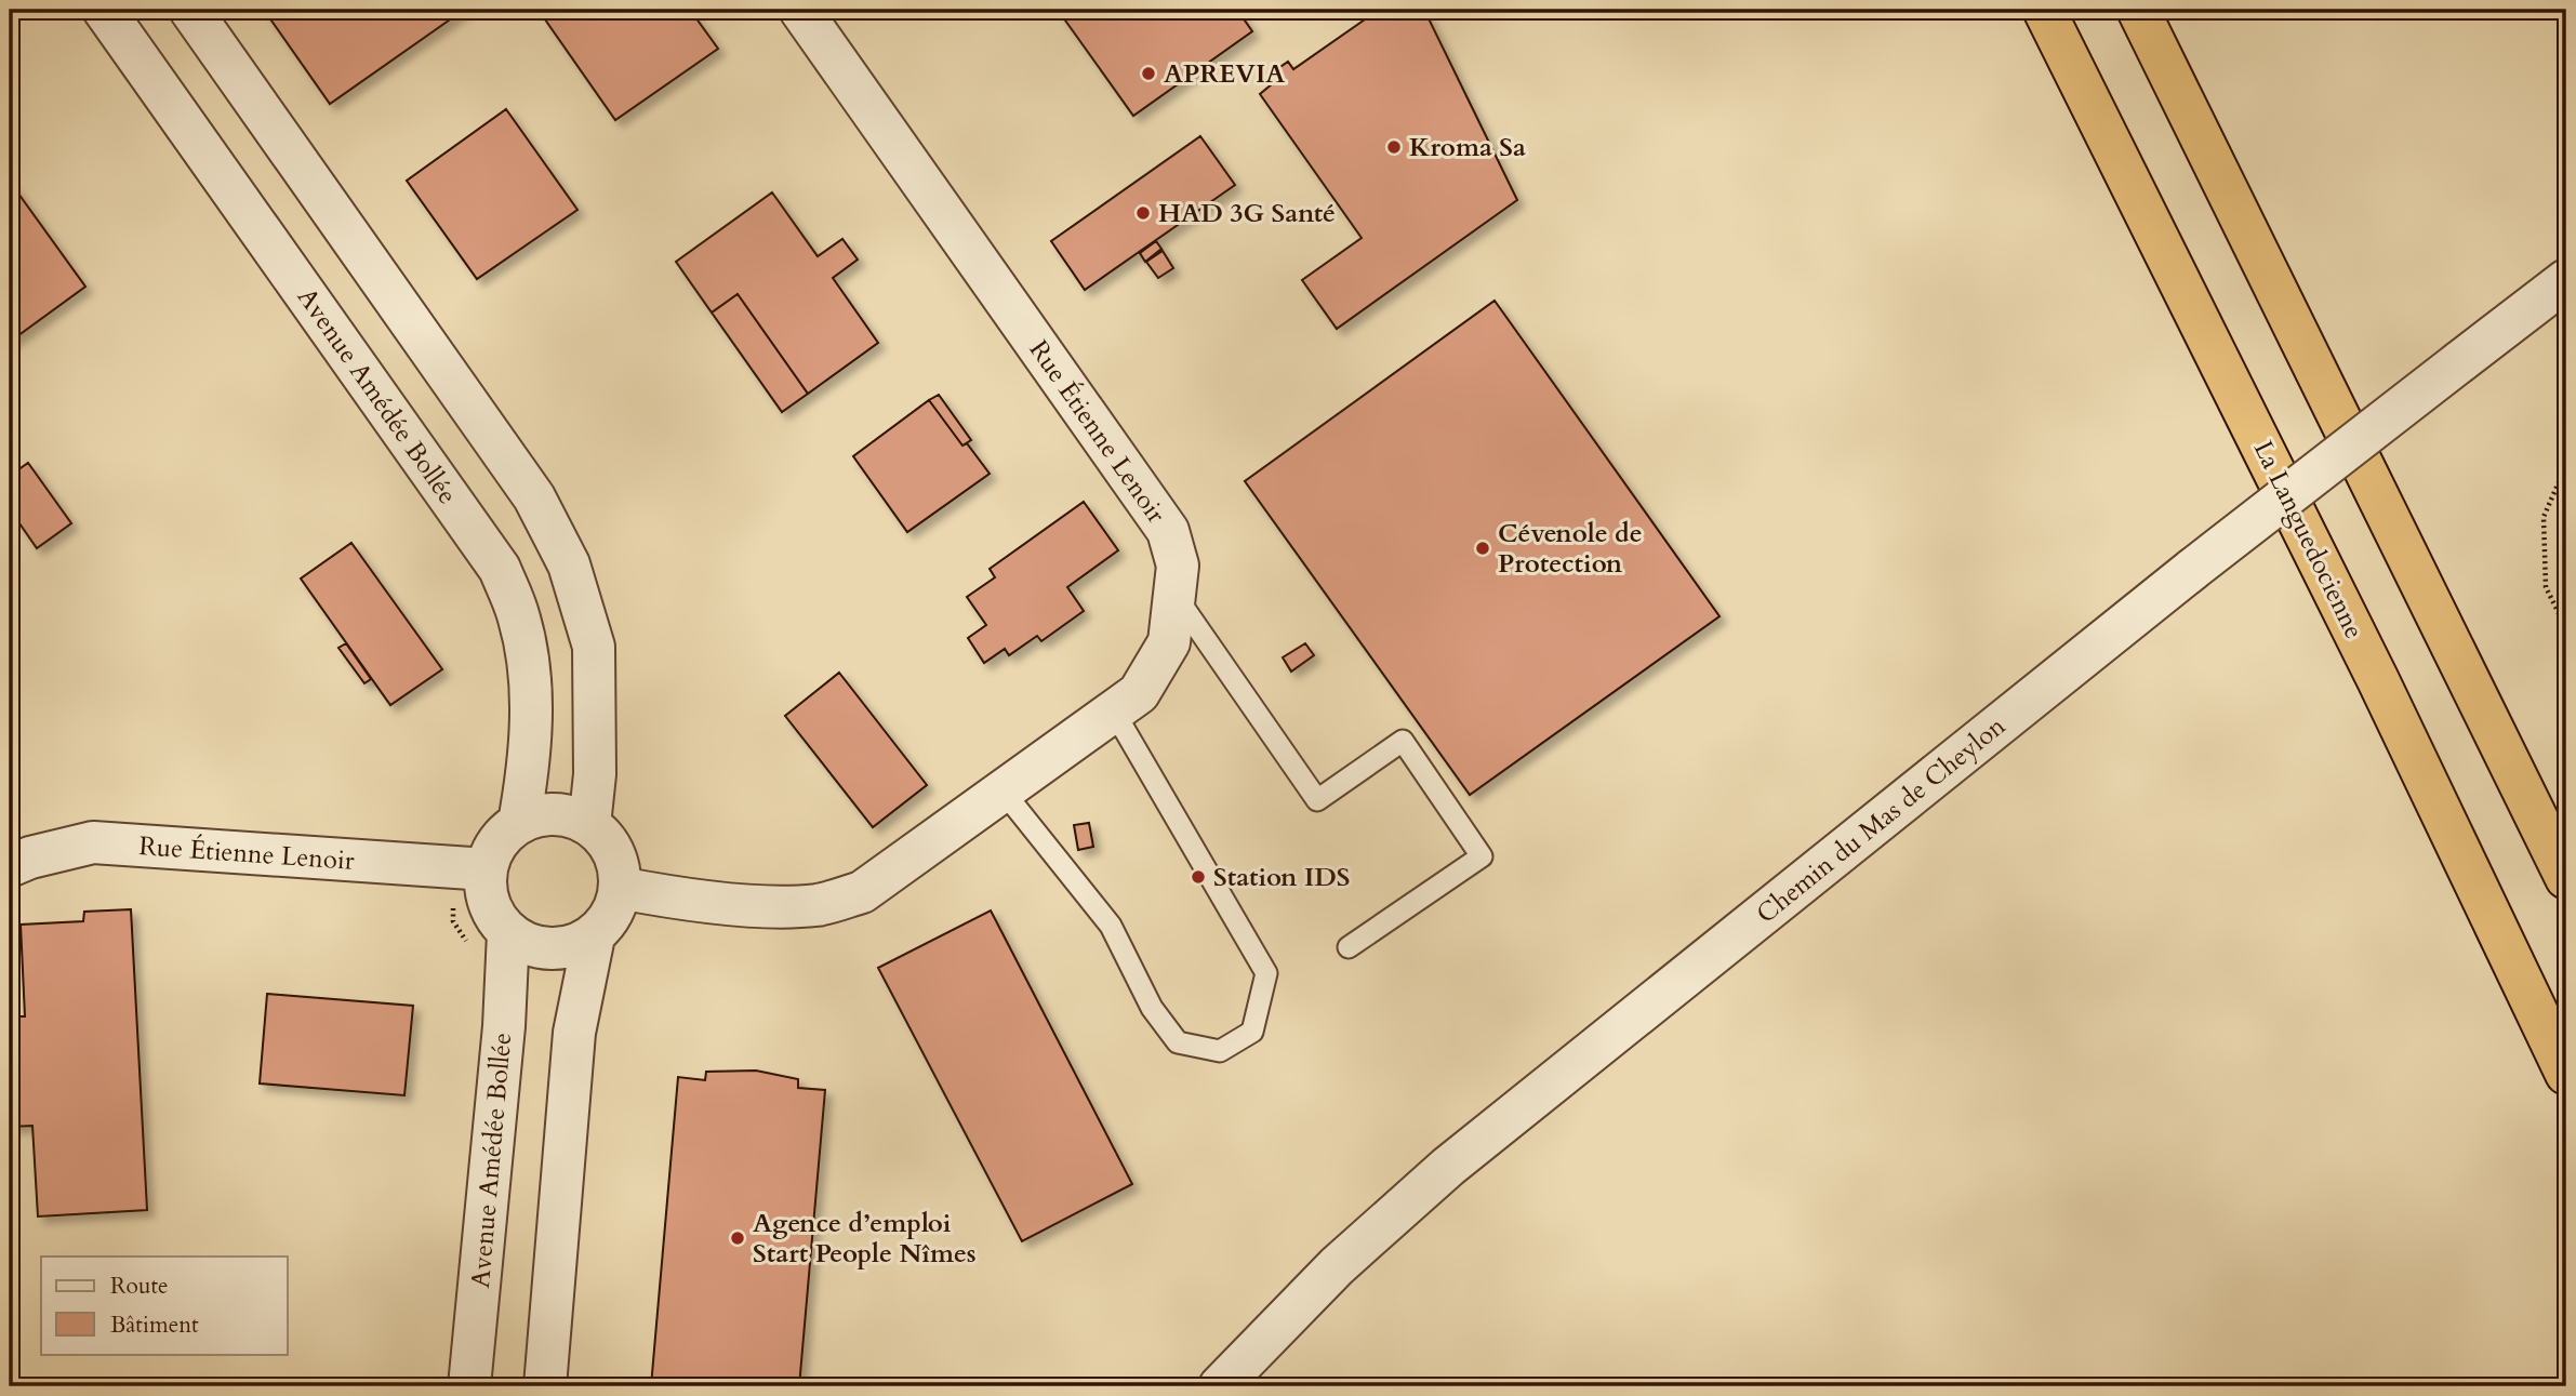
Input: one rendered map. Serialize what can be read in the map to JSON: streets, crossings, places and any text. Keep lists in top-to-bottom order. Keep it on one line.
{"streets":{"highway":["La Languedocienne"],"street":["Avenue Amédée Bollée","Rue Étienne Lenoir","Chemin du Mas de Cheylon"]},"crossings":[["Avenue Amédée Bollée","Rue Étienne Lenoir"]],"places":["APREVIA","Kroma Sa","HAD 3G Santé","Cévenole de Protection","Station IDS","Agence d’emploi Start People Nîmes"],"legend":["Route","Bâtiment"]}
